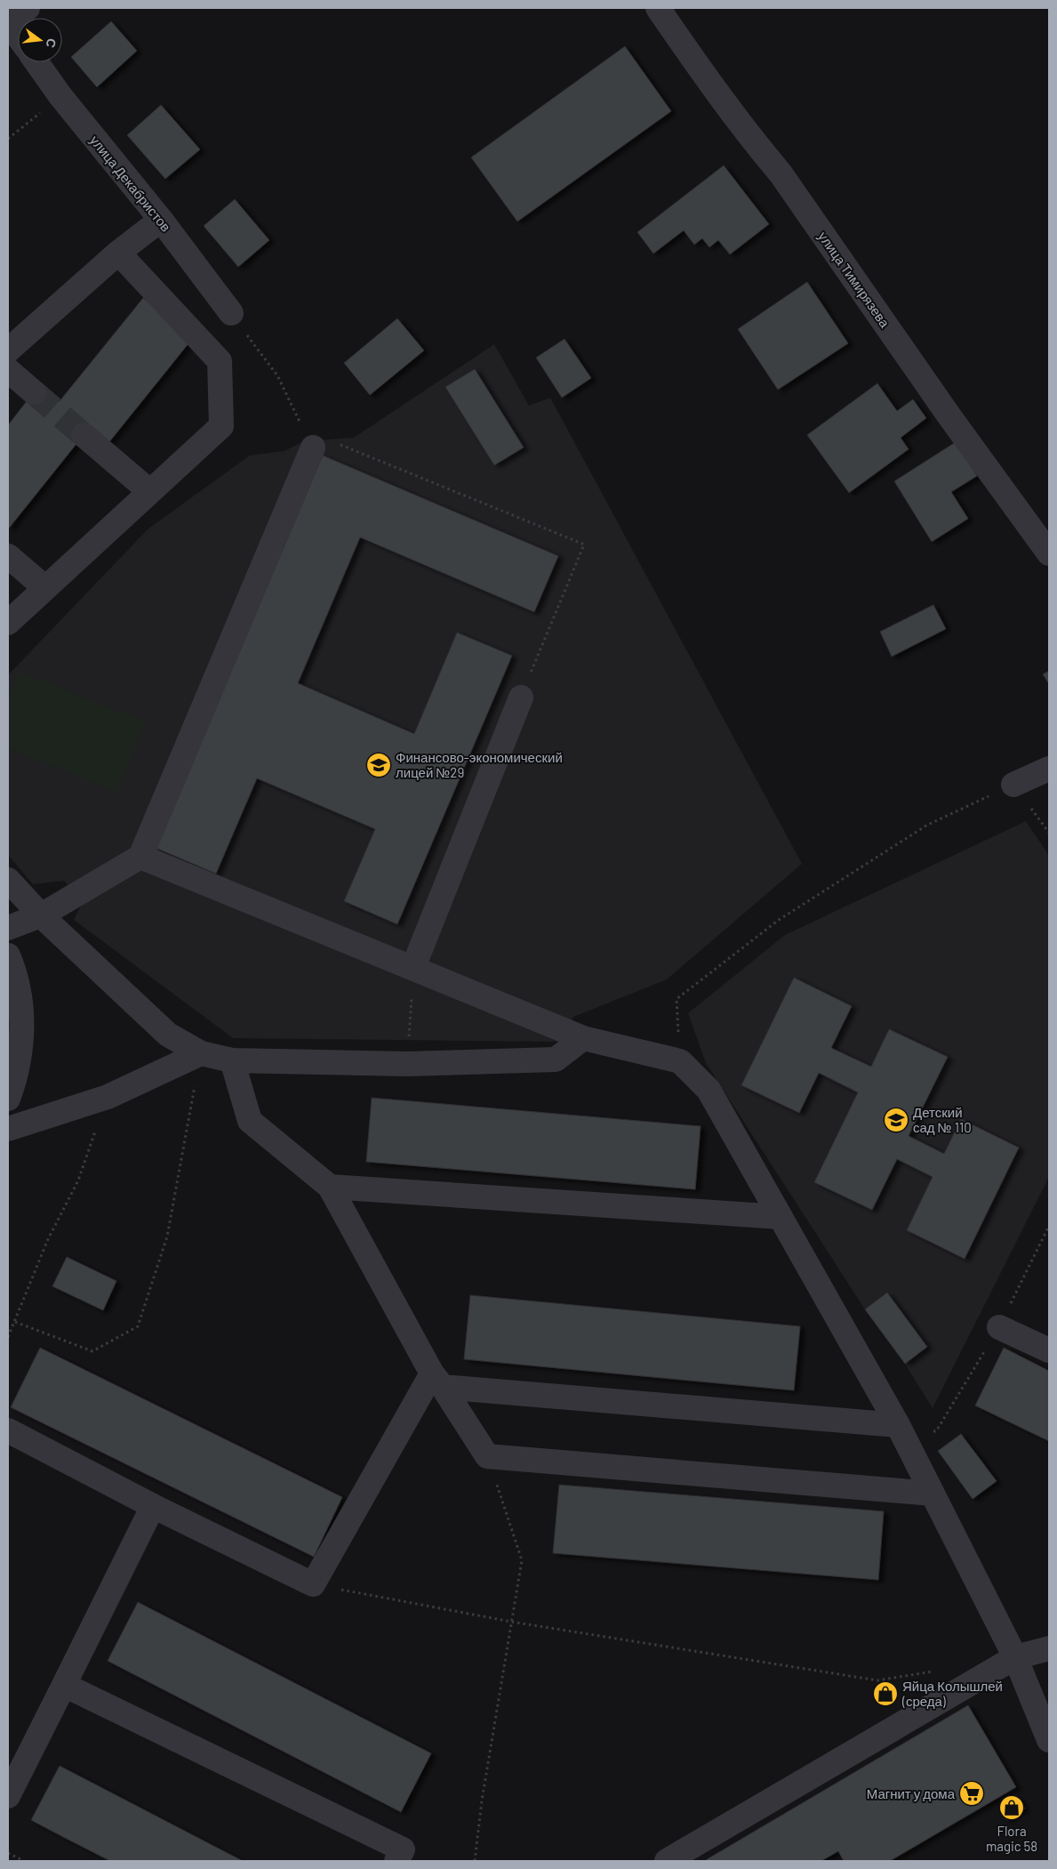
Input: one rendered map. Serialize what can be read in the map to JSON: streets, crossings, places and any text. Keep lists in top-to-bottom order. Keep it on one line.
{"streets":{"street":["улица Декабристов","улица Тимирязева"]},"places":{"school or university":["Финансово-экономический лицей №29","Детский сад № 110"],"shop":["Яйца Колышлей (среда)","Flora magic 58"],"supermarket":["Магнит у дома"]},"north":"right"}
